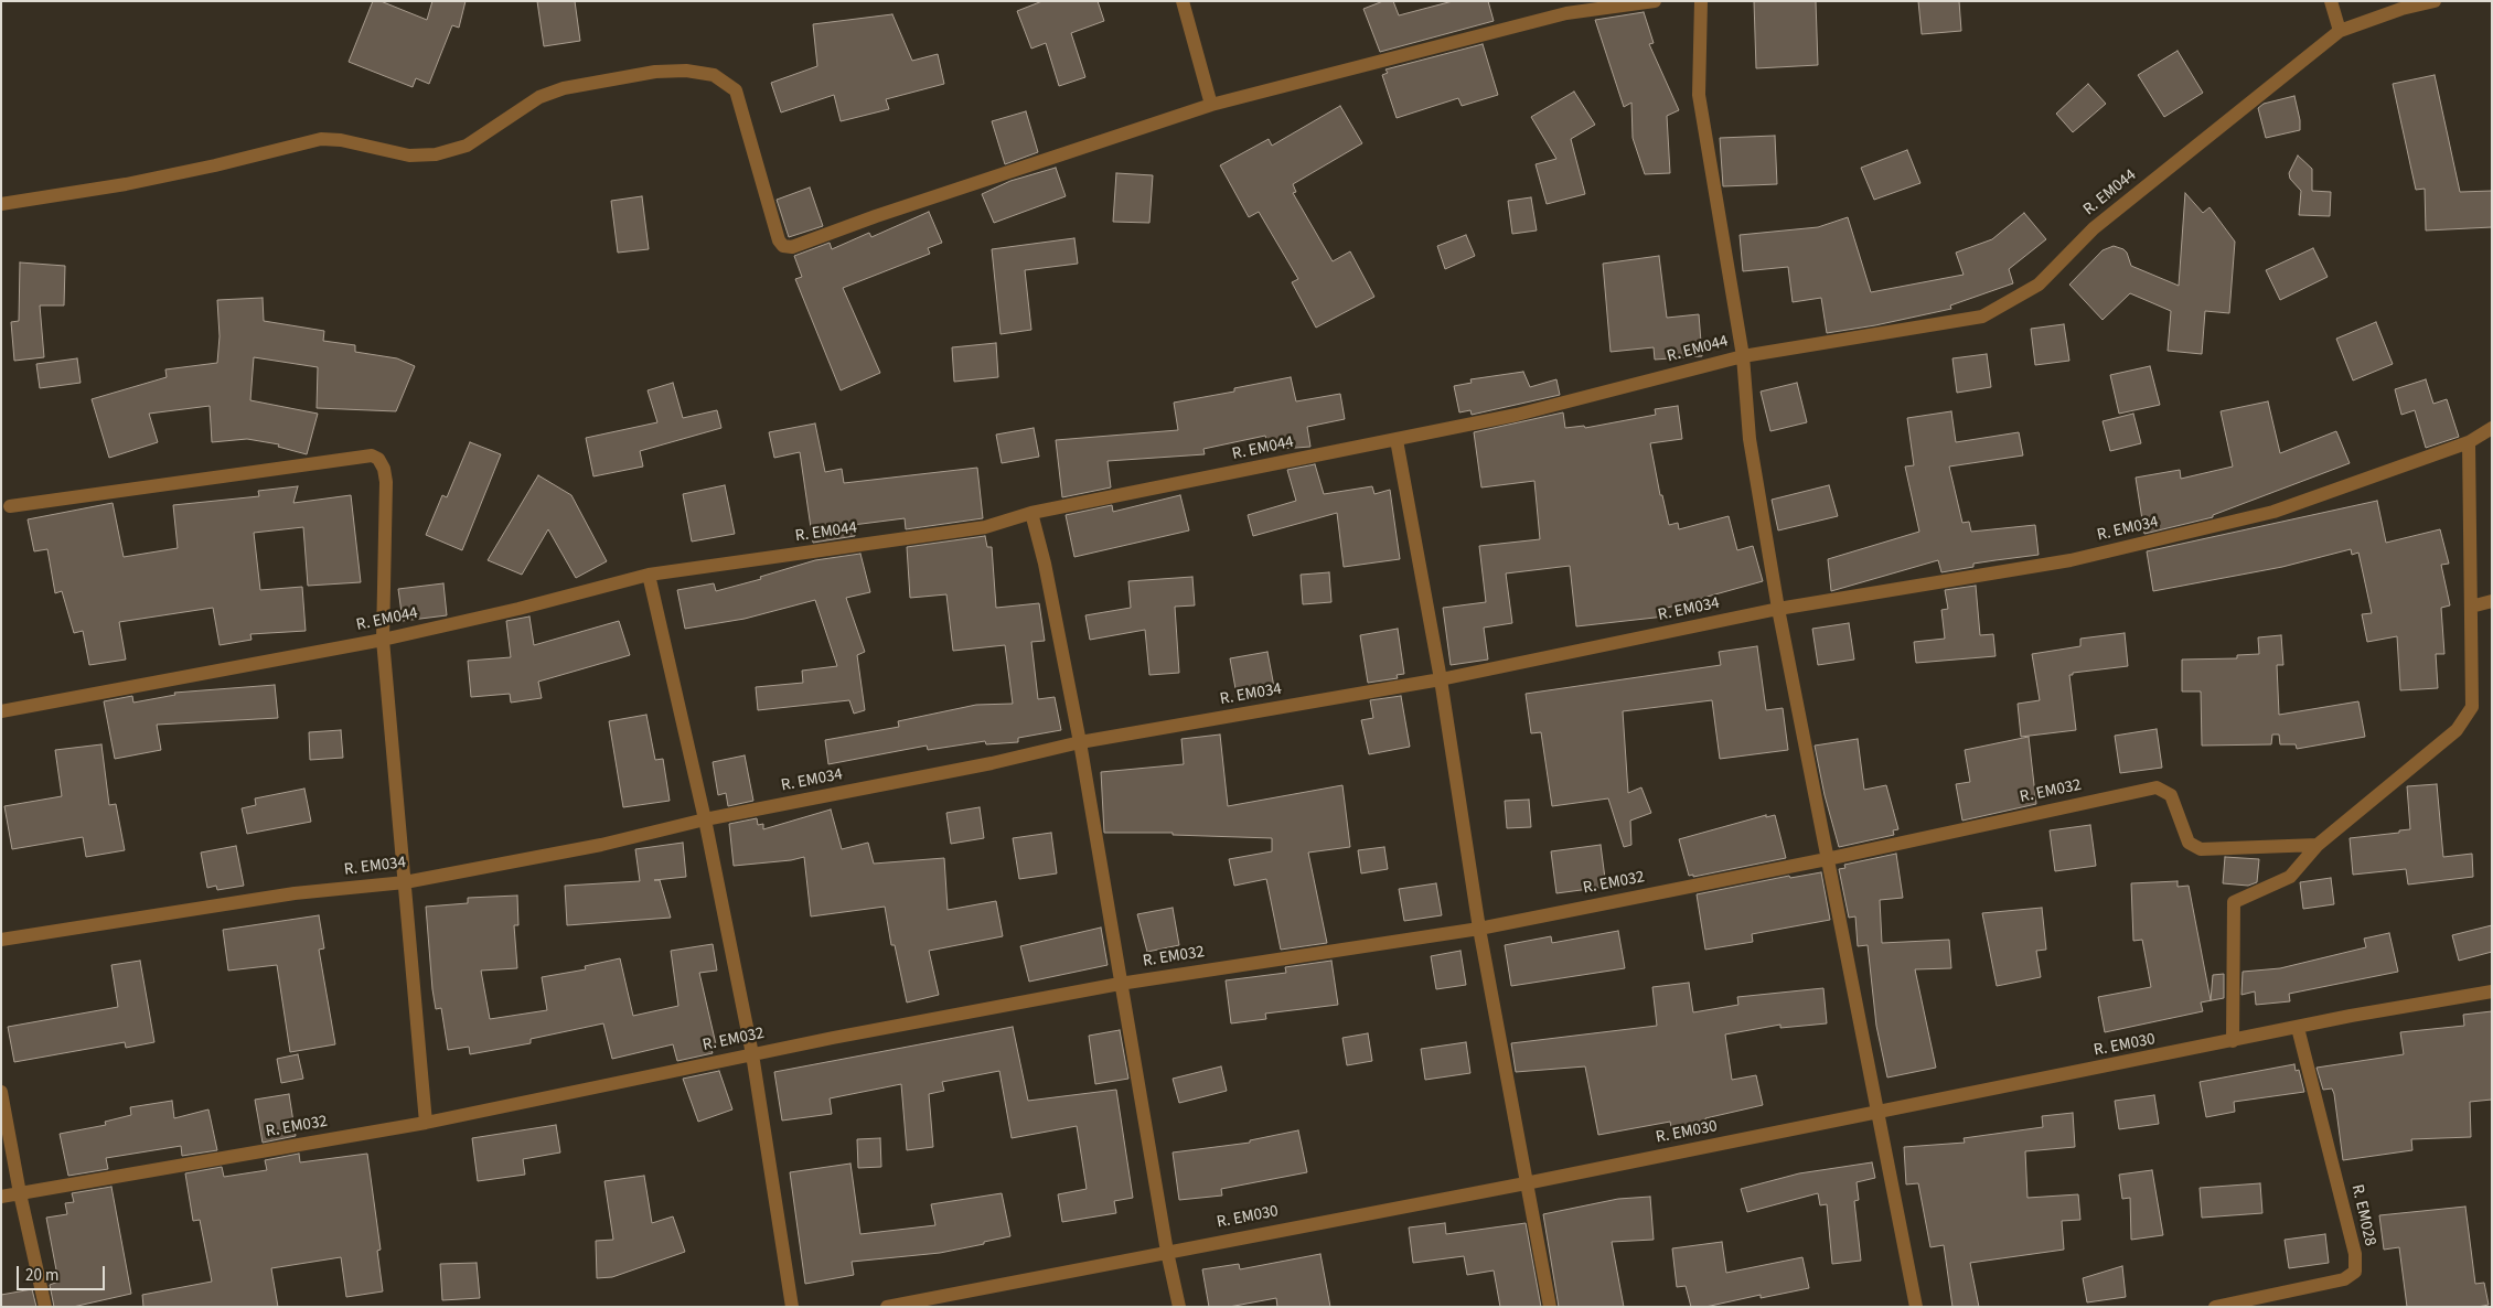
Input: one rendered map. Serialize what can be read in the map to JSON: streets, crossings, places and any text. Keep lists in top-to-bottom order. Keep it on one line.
{"streets":{"street":["R. EM044","R. EM034","R. EM032","R. EM030","R. EM028"]},"crossings":[["R. EM030","R. EM028"]],"scale_bar":"20 m"}
